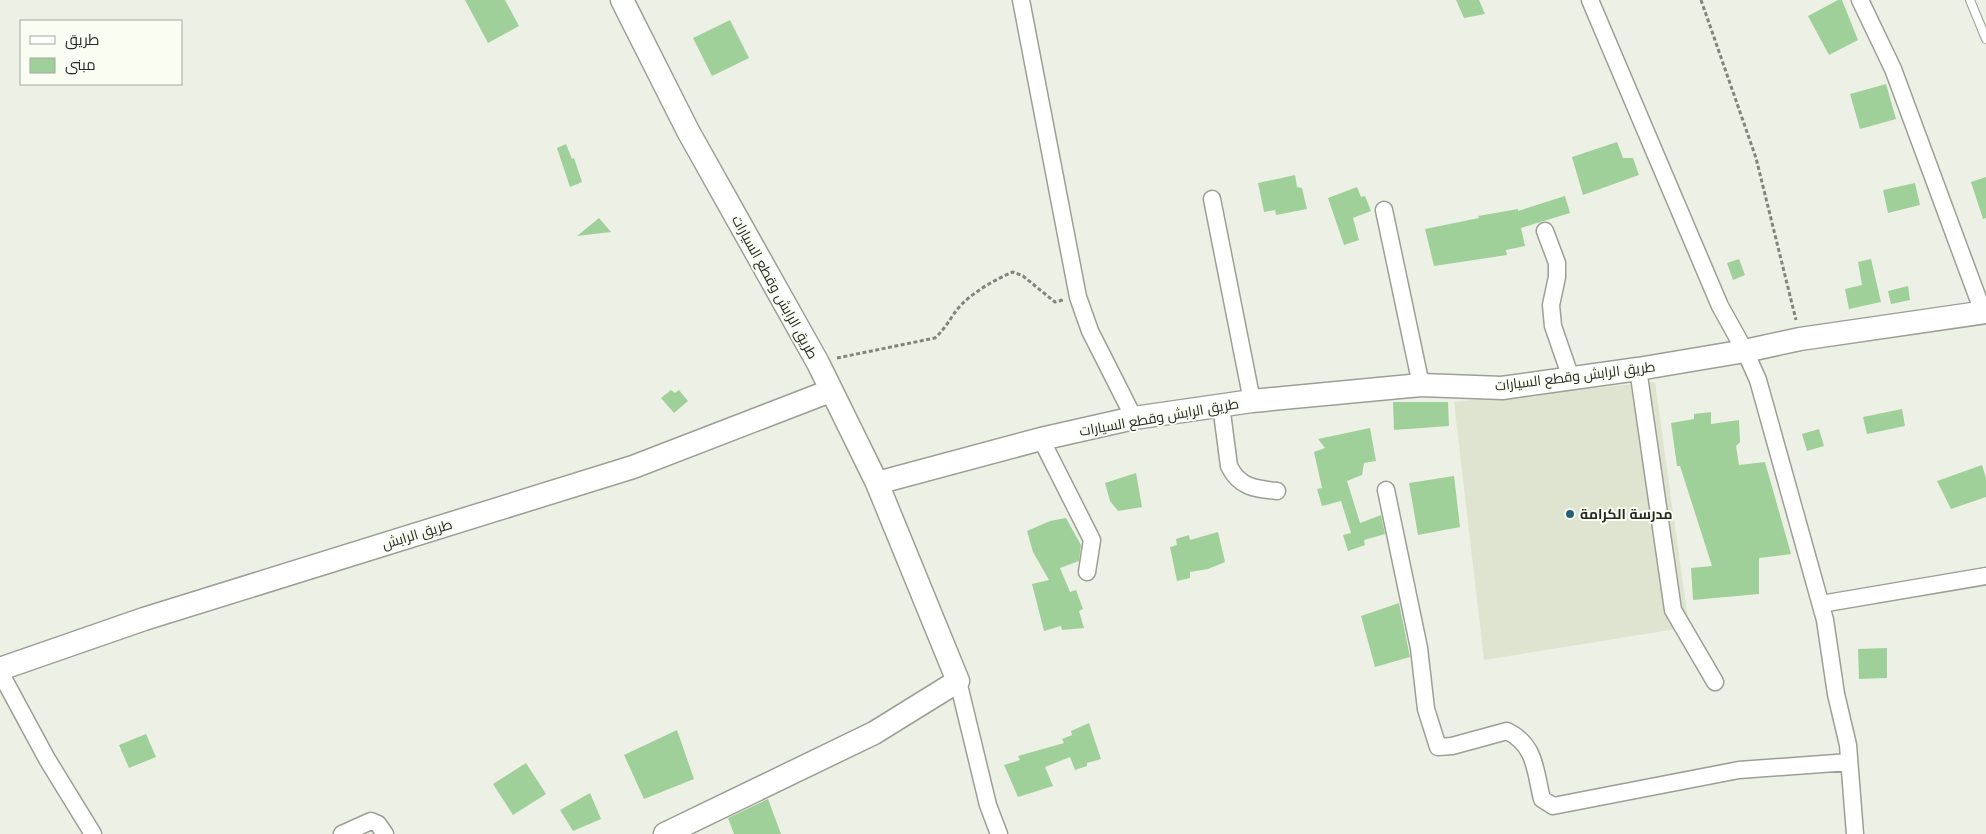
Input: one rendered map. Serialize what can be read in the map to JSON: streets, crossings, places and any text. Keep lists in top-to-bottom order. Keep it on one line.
{"streets":{"main road":["طريق الرابش وقطع السيارات","طريق الرابش"]},"crossings":[["طريق الرابش وقطع السيارات","طريق الرابش"]],"places":["مدرسة الكرامة"],"legend":["طريق","مبنى"]}
